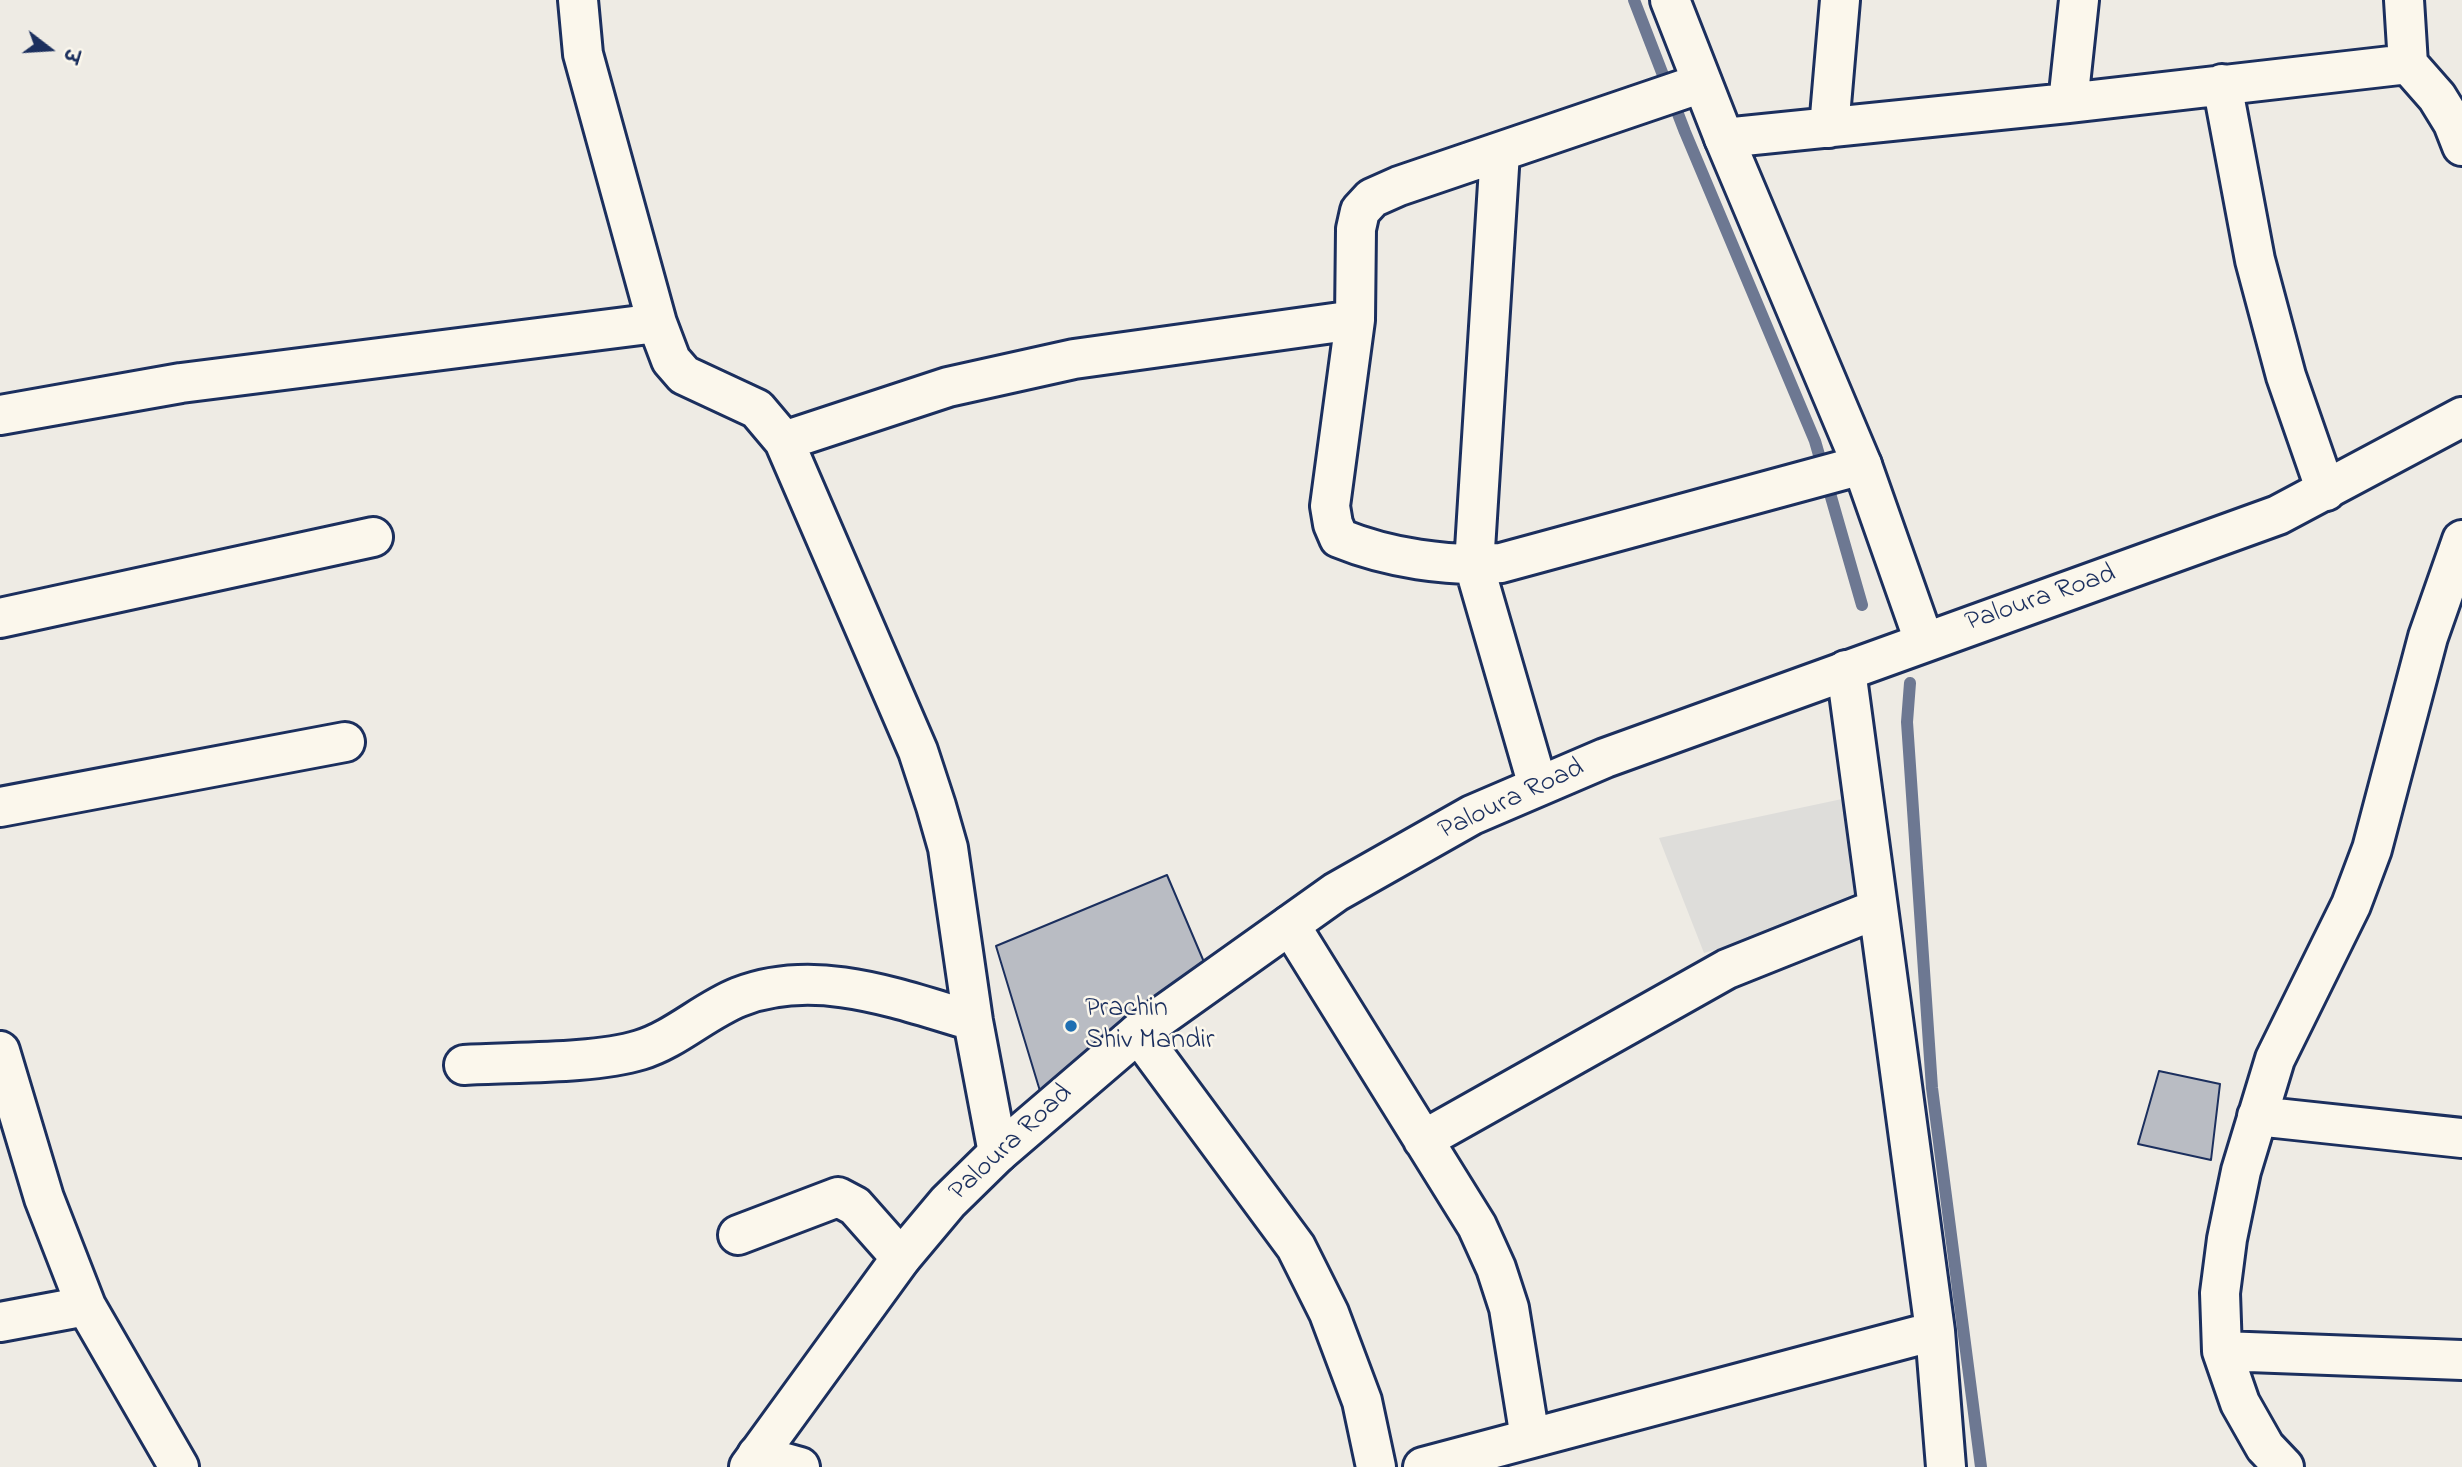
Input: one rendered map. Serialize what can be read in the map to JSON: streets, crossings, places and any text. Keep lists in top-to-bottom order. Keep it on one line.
{"streets":{"street":["Paloura Road"]},"places":["Prachin Shiv Mandir"],"north":"right"}
